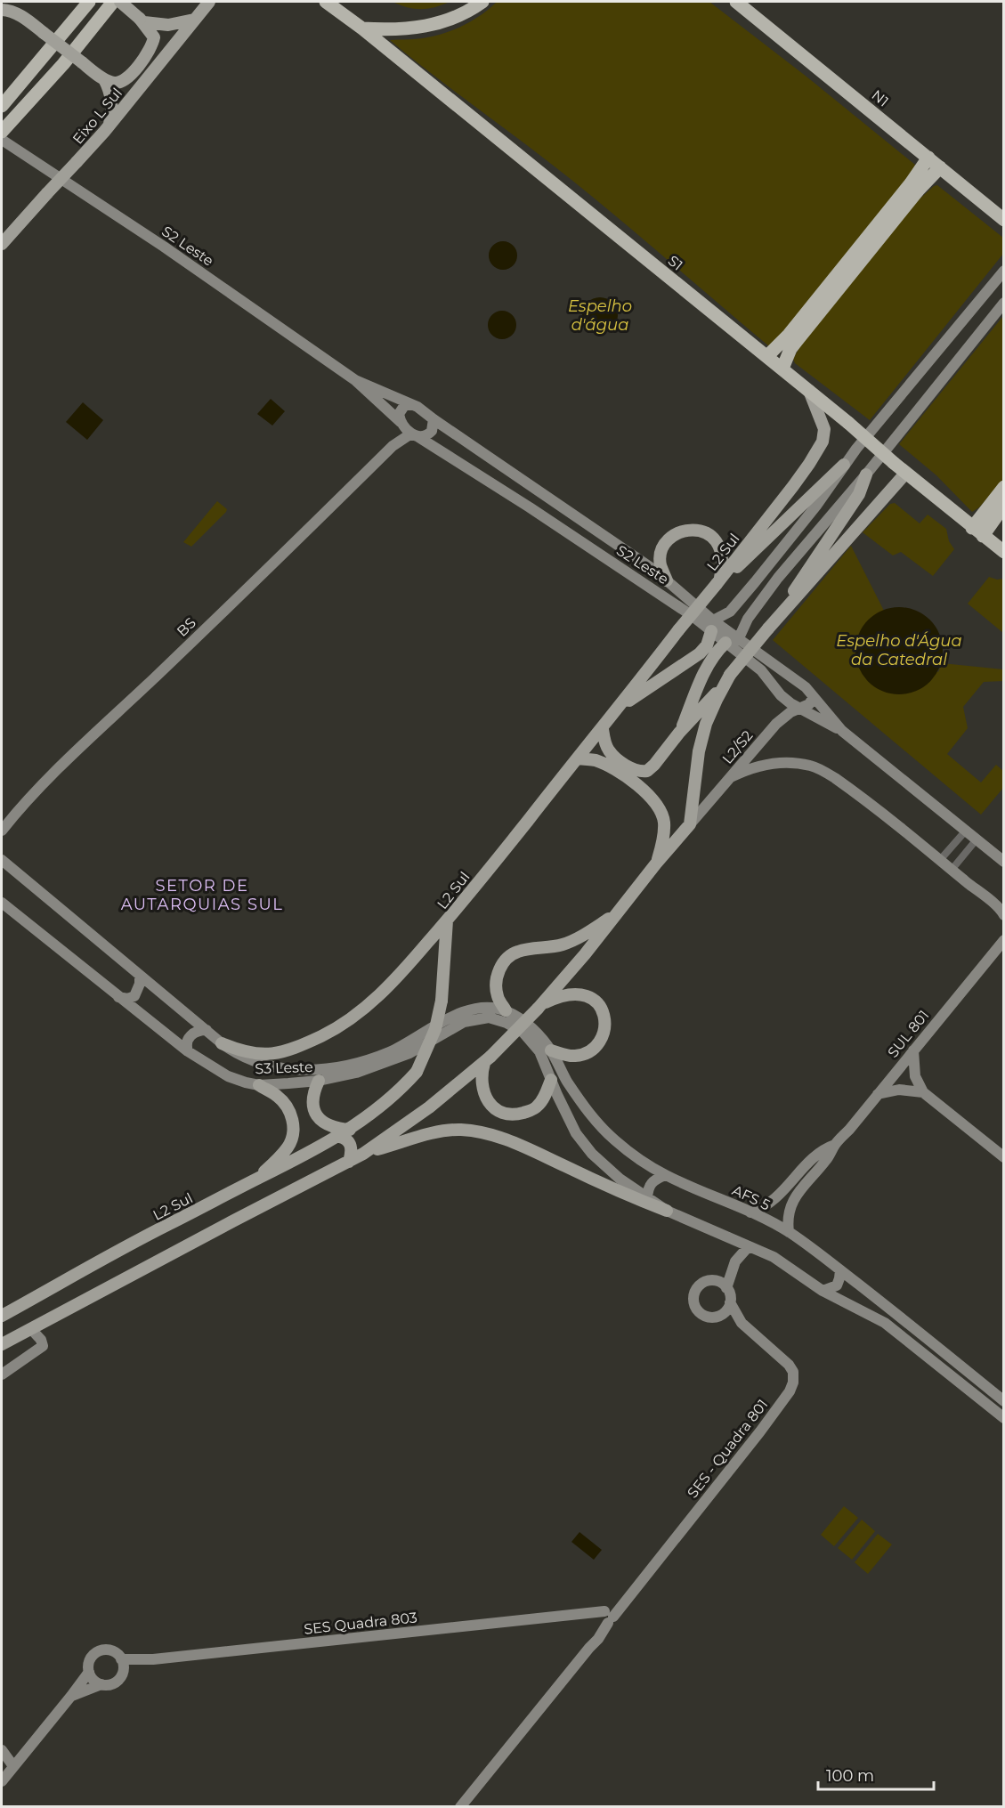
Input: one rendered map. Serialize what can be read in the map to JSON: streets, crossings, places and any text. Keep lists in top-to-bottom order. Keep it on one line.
{"streets":{"highway":["N1","S1"],"main road":["Eixo L Sul","S2 Leste","L2 Sul","BS","L2/S2","SUL 801","S3 Leste","AFS 5","SES - Quadra 801","SES Quadra 803"]},"crossings":[["S2 Leste","BS"],["S2 Leste","L2/S2"],["S1","L2 Sul"],["SUL 801","AFS 5"],["S3 Leste","AFS 5"],["SES - Quadra 801","SES Quadra 803"]],"districts":["SETOR DE AUTARQUIAS SUL"],"water":["Espelho d'água","Espelho d'Água da Catedral"],"scale_bar":"100 m"}
